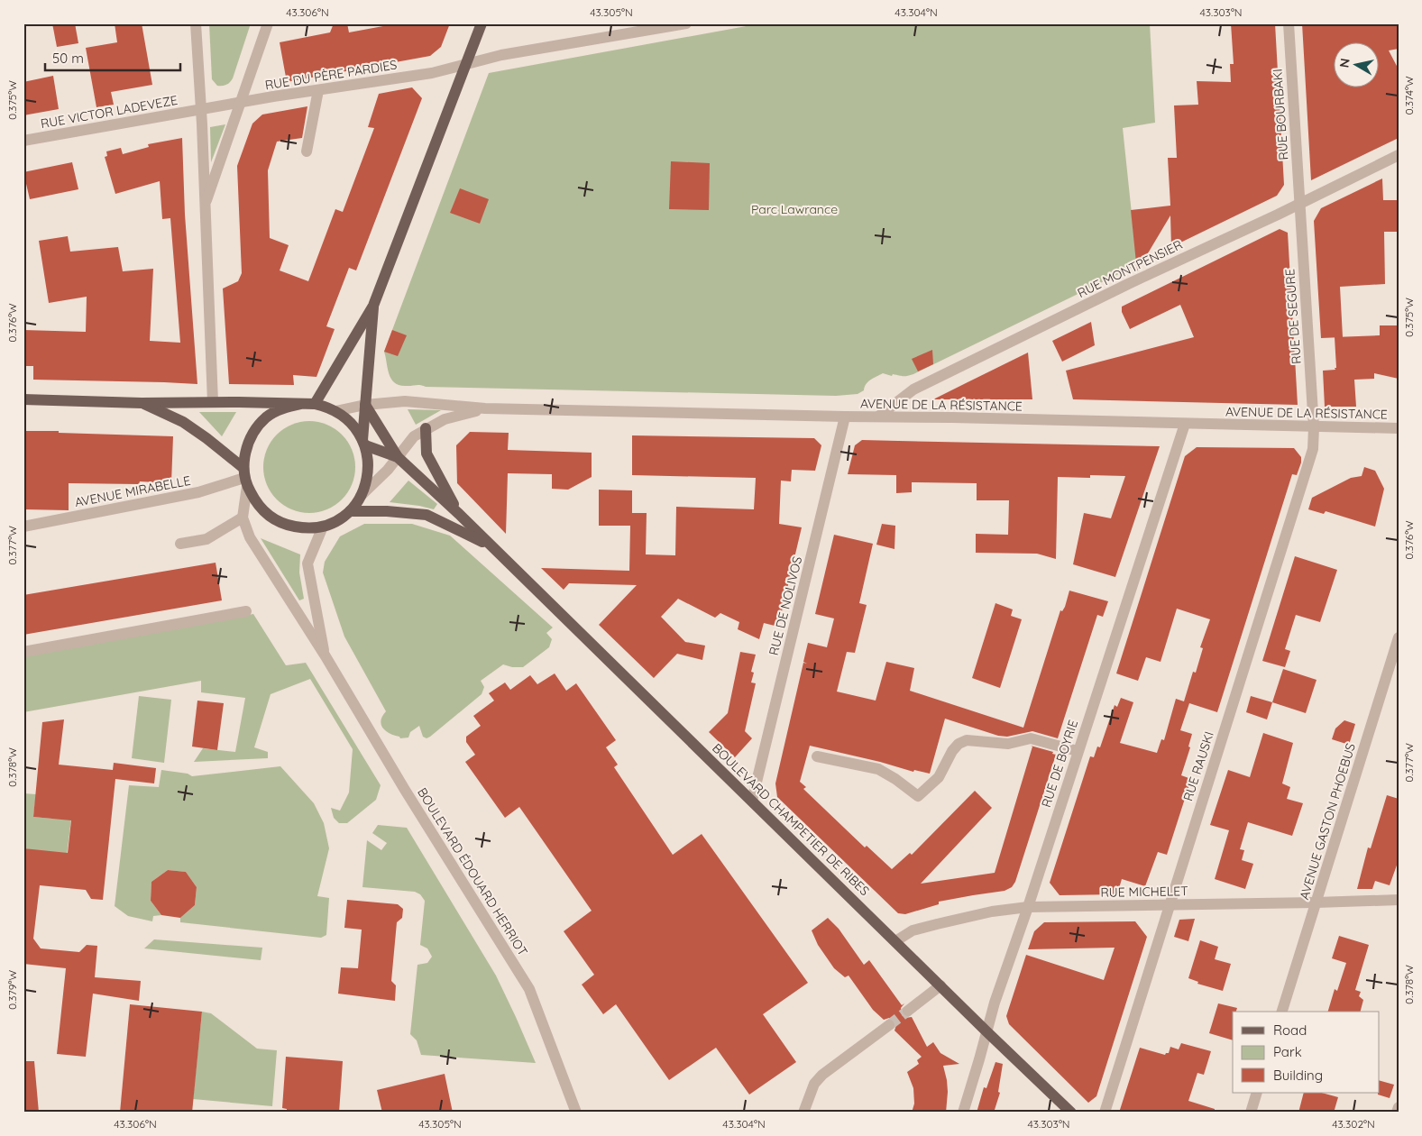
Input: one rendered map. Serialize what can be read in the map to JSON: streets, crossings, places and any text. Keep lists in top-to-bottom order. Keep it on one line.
{"streets":{"main road":["BOULEVARD CHAMPETIER DE RIBES"],"street":["RUE DU PÈRE PARDIES","RUE VICTOR LADEVEZE","RUE BOURBAKI","RUE MONTPENSIER","RUE DE SEGURE","AVENUE DE LA RÉSISTANCE","AVENUE MIRABELLE","RUE DE NOLIVOS","RUE DE BOYRIE","RUE RAUSKI","AVENUE GASTON PHOEBUS","BOULEVARD ÉDOUARD HERRIOT","RUE MICHELET"]},"crossings":[["RUE DU PÈRE PARDIES","RUE VICTOR LADEVEZE"],["RUE BOURBAKI","RUE MONTPENSIER"],["RUE BOURBAKI","RUE DE SEGURE"],["RUE MONTPENSIER","RUE DE SEGURE"],["RUE MONTPENSIER","AVENUE DE LA RÉSISTANCE"],["RUE DE SEGURE","AVENUE DE LA RÉSISTANCE"],["RUE DE SEGURE","RUE RAUSKI"],["AVENUE DE LA RÉSISTANCE","AVENUE MIRABELLE"],["AVENUE DE LA RÉSISTANCE","RUE DE NOLIVOS"],["AVENUE DE LA RÉSISTANCE","RUE DE BOYRIE"],["AVENUE DE LA RÉSISTANCE","RUE RAUSKI"],["AVENUE DE LA RÉSISTANCE","BOULEVARD CHAMPETIER DE RIBES"],["AVENUE DE LA RÉSISTANCE","BOULEVARD ÉDOUARD HERRIOT"],["AVENUE MIRABELLE","BOULEVARD CHAMPETIER DE RIBES"],["AVENUE MIRABELLE","BOULEVARD ÉDOUARD HERRIOT"],["RUE DE NOLIVOS","BOULEVARD CHAMPETIER DE RIBES"],["RUE DE BOYRIE","BOULEVARD CHAMPETIER DE RIBES"],["RUE DE BOYRIE","RUE MICHELET"],["RUE RAUSKI","RUE MICHELET"],["BOULEVARD CHAMPETIER DE RIBES","BOULEVARD ÉDOUARD HERRIOT"],["BOULEVARD CHAMPETIER DE RIBES","RUE MICHELET"],["AVENUE GASTON PHOEBUS","RUE MICHELET"]],"parks":["Parc Lawrance"],"legend":["Road","Park","Building"],"scale_bar":"50 m","north":"left","coordinates":["43.306°N","43.305°N","43.304°N","43.303°N","0.374°W","0.375°W","0.376°W","0.377°W","0.378°W","0.379°W","43.302°N"]}
